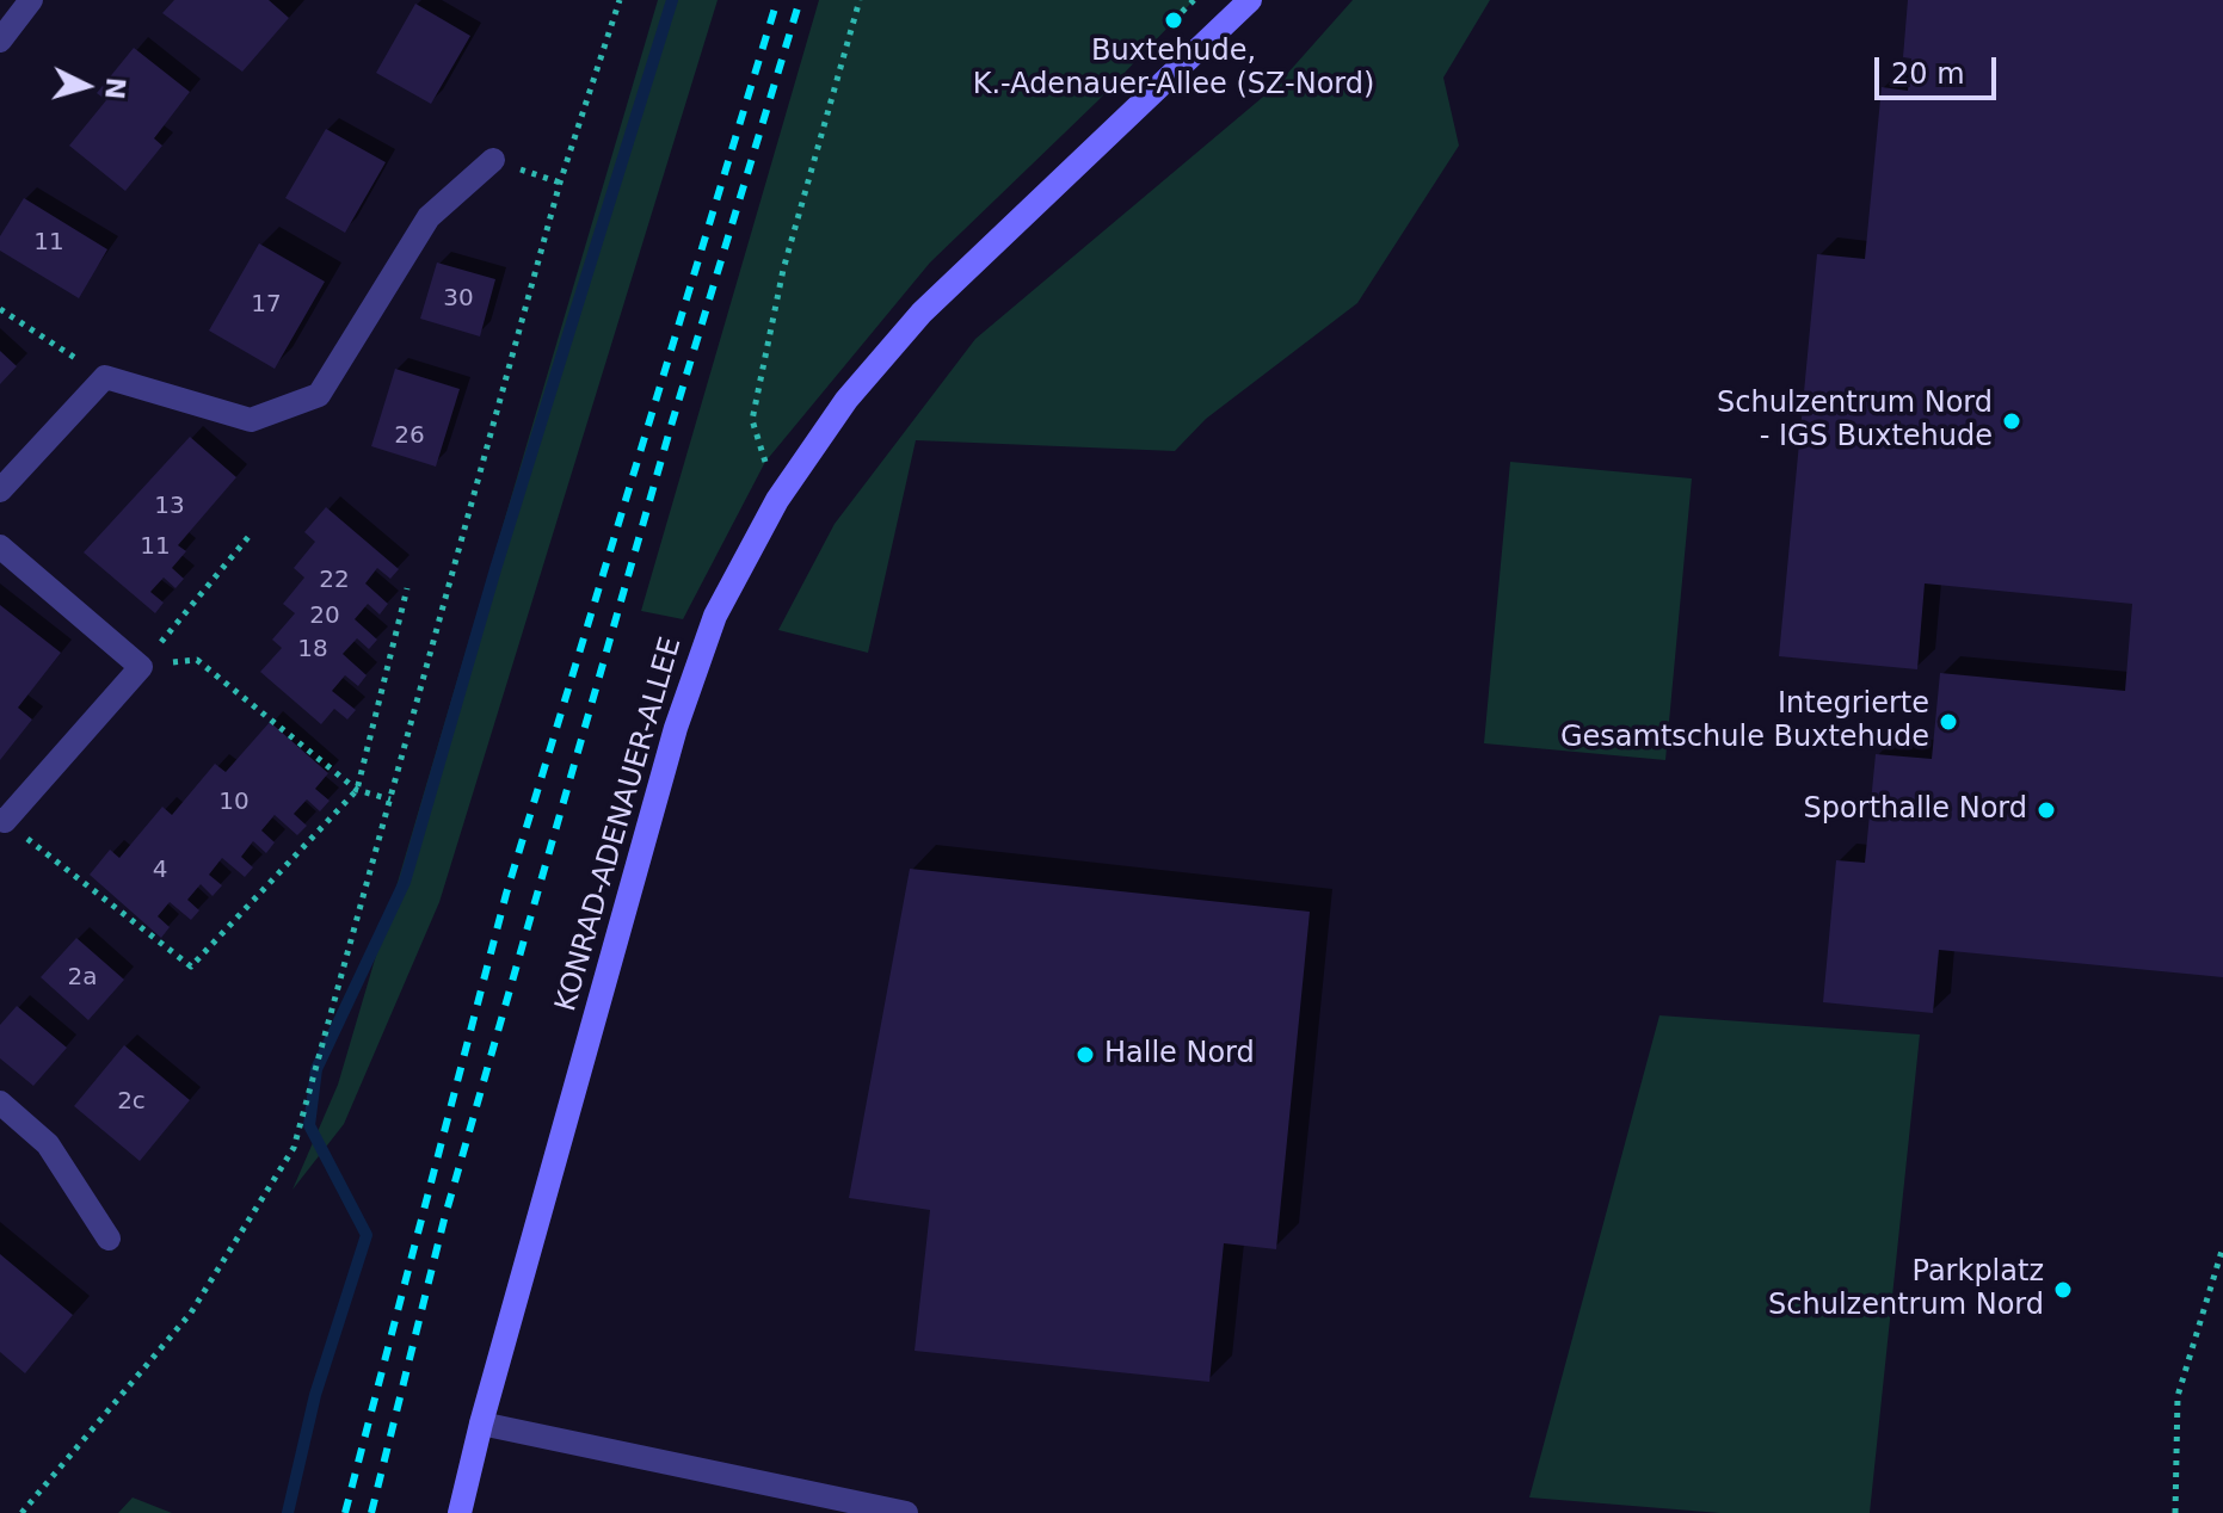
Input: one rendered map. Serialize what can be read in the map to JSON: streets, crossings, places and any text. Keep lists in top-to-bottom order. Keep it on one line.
{"streets":{"street":["KONRAD-ADENAUER-ALLEE"]},"places":["Buxtehude, K.-Adenauer-Allee (SZ-Nord)","Schulzentrum Nord - IGS Buxtehude","Integrierte Gesamtschule Buxtehude","Sporthalle Nord","Halle Nord","Parkplatz Schulzentrum Nord"],"house_numbers":["11","30","17","26","13","11","22","20","18","10","4","2a","2c"],"scale_bar":"20 m","north":"right"}
